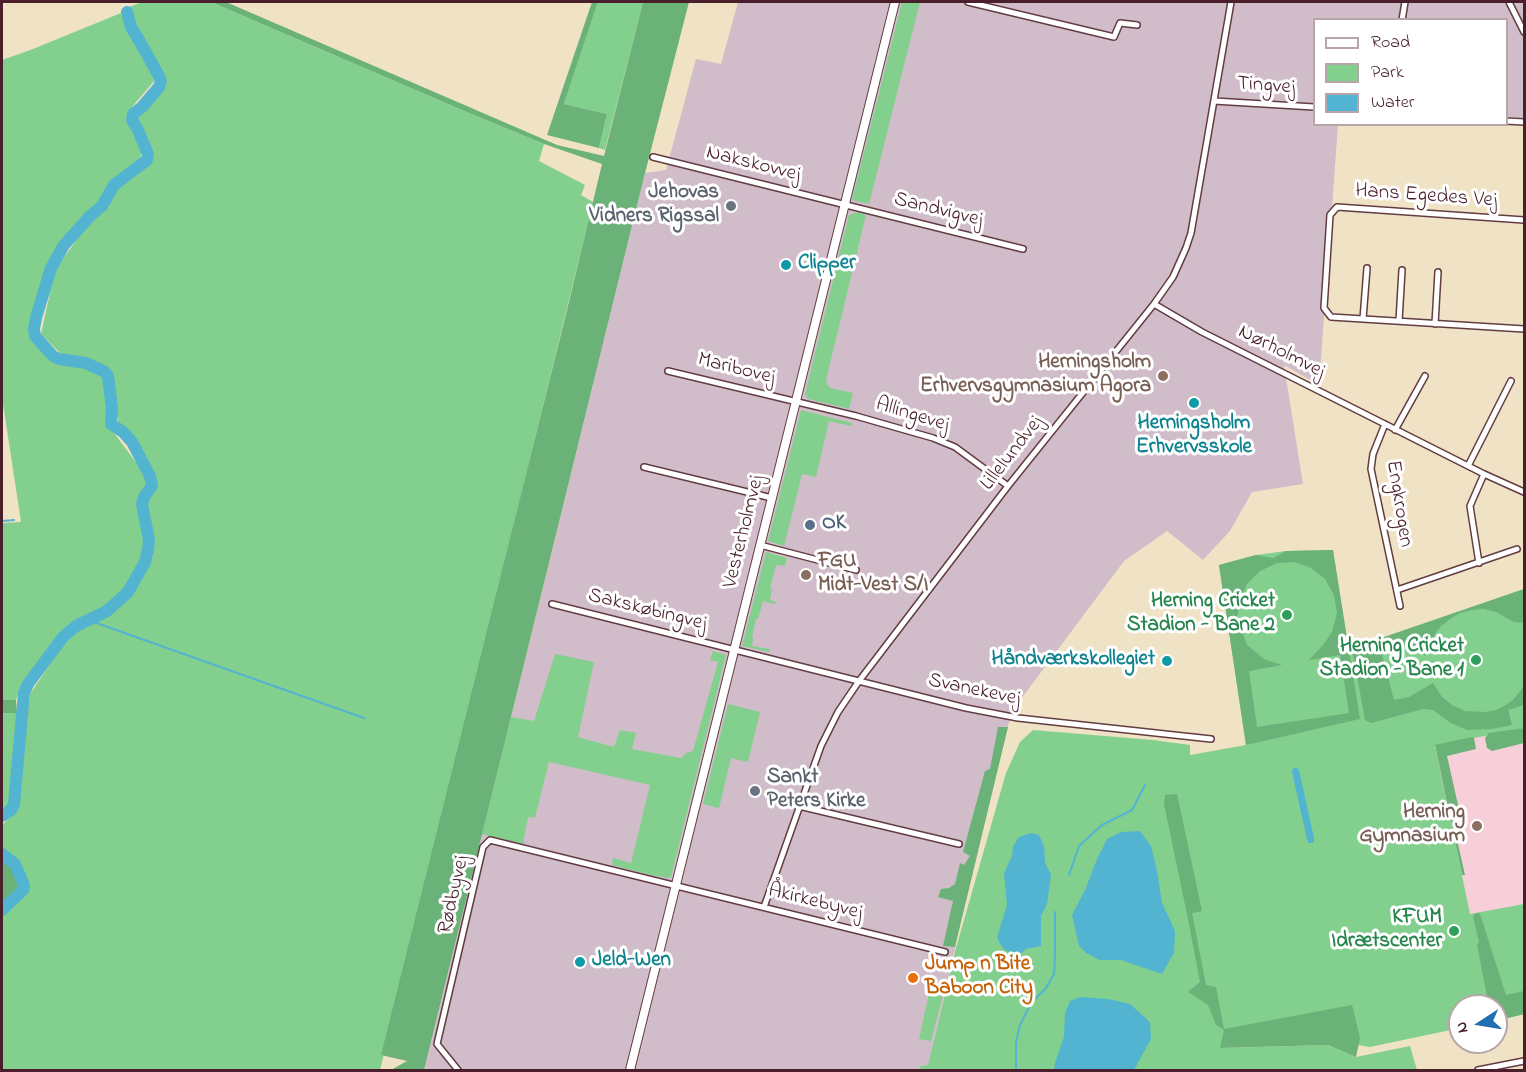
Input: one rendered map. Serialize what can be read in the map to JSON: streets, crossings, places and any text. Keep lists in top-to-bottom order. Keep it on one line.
{"streets":{"street":["Tingvej","Nakskovvej","Hans Egedes Vej","Sandvigvej","Nørholmvej","Maribovej","Allingevej","Lillelundvej","Engkrogen","Vesterholmvej","Sakskøbingvej","Svanekevej","Rødbyvej","Åkirkebyvej"]},"crossings":[["Tingvej","Lillelundvej"],["Nakskovvej","Sandvigvej"],["Nakskovvej","Vesterholmvej"],["Sandvigvej","Vesterholmvej"],["Nørholmvej","Lillelundvej"],["Nørholmvej","Engkrogen"],["Maribovej","Allingevej"],["Maribovej","Vesterholmvej"],["Allingevej","Lillelundvej"],["Allingevej","Vesterholmvej"],["Lillelundvej","Svanekevej"],["Lillelundvej","Åkirkebyvej"],["Vesterholmvej","Sakskøbingvej"],["Vesterholmvej","Svanekevej"],["Vesterholmvej","Rødbyvej"],["Vesterholmvej","Åkirkebyvej"],["Sakskøbingvej","Svanekevej"],["Rødbyvej","Åkirkebyvej"]],"places":["Jehovas Vidners Rigssal","Clipper","Herningsholm Erhvervsgymnasium Agora","Herningsholm Erhvervsskole","OK","FGU Midt-Vest S/I","Herning Cricket Stadion - Bane 2","Herning Cricket Stadion - Bane 1","Håndværkskollegiet","Sankt Peters Kirke","Herning Gymnasium","KFUM Idrætscenter","Jeld-Wen","Jump n Bite Baboon City"],"legend":["Road","Park","Water"],"north":"left"}
